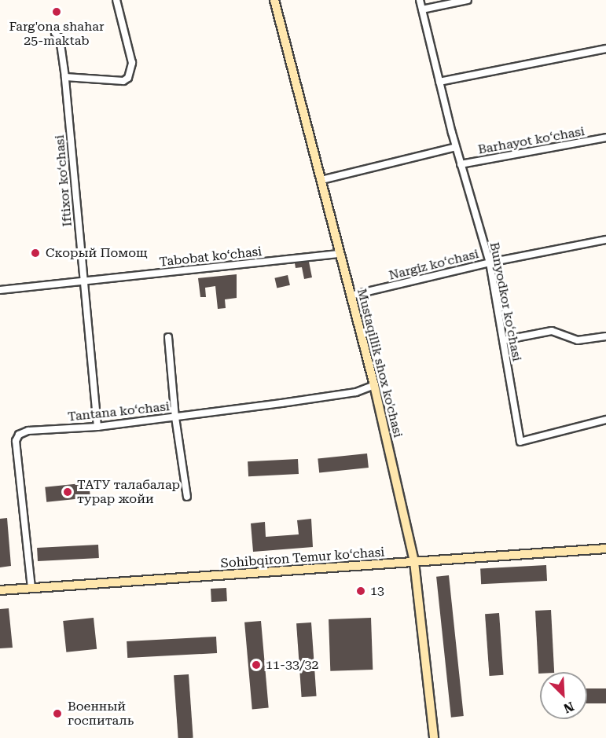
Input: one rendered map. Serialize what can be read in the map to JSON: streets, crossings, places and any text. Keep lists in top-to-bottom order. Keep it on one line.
{"streets":{"main road":["Mustaqillik shox ko'chasi","Sohibqiron Temur koʻchasi"],"street":["Barhayot koʻchasi","Iftixor koʻchasi","Tabobat koʻchasi","Nargiz koʻchasi","Bunyodkor koʻchasi","Tantana koʻchasi"]},"crossings":[["Barhayot koʻchasi","Bunyodkor koʻchasi"],["Iftixor koʻchasi","Tabobat koʻchasi"],["Iftixor koʻchasi","Tantana koʻchasi"],["Tabobat koʻchasi","Mustaqillik shox ko'chasi"],["Nargiz koʻchasi","Bunyodkor koʻchasi"],["Nargiz koʻchasi","Mustaqillik shox ko'chasi"],["Mustaqillik shox ko'chasi","Tantana koʻchasi"],["Mustaqillik shox ko'chasi","Sohibqiron Temur koʻchasi"],["Tantana koʻchasi","Sohibqiron Temur koʻchasi"]],"places":["Farg'ona shahar 25-maktab","Скорый Помощ","ТАТУ талабалар турар жойи","13","11-33/32","Военный госпиталь"],"north":"bottom right"}
